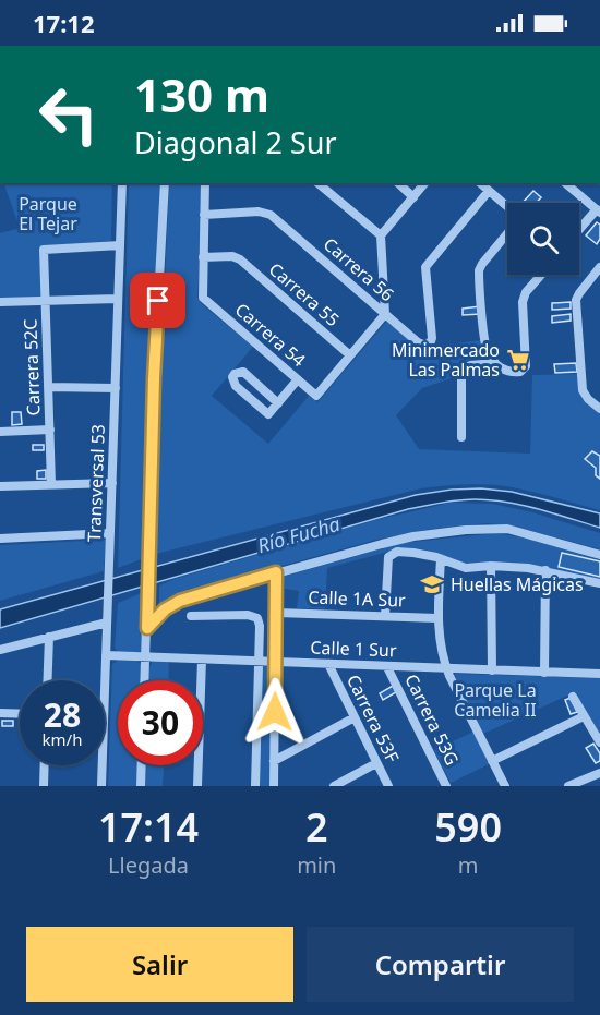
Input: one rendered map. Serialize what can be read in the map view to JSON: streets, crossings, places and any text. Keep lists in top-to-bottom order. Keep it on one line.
{"streets":{"street":["Carrera 56","Carrera 55","Carrera 54","Carrera 52C","Transversal 53","Calle 1A Sur","Calle 1 Sur","Carrera 53F","Carrera 53G"]},"crossings":[["Carrera 55","Carrera 54"],["Carrera 52C","Transversal 53"],["Transversal 53","Calle 1 Sur"],["Calle 1 Sur","Carrera 53F"],["Calle 1 Sur","Carrera 53G"]],"water":["Río Fucha"],"parks":["Parque El Tejar","Parque La Camelia II"],"places":{"supermarket":["Minimercado Las Palmas"],"school or university":["Huellas Mágicas"]},"page":{"status":"17:12","turn":["130 m","Diagonal 2 Sur"],"speed":"28 km/h","limit":"30","eta":["17:14","Llegada","2","min","590","m"],"buttons":["Salir","Compartir"]}}
